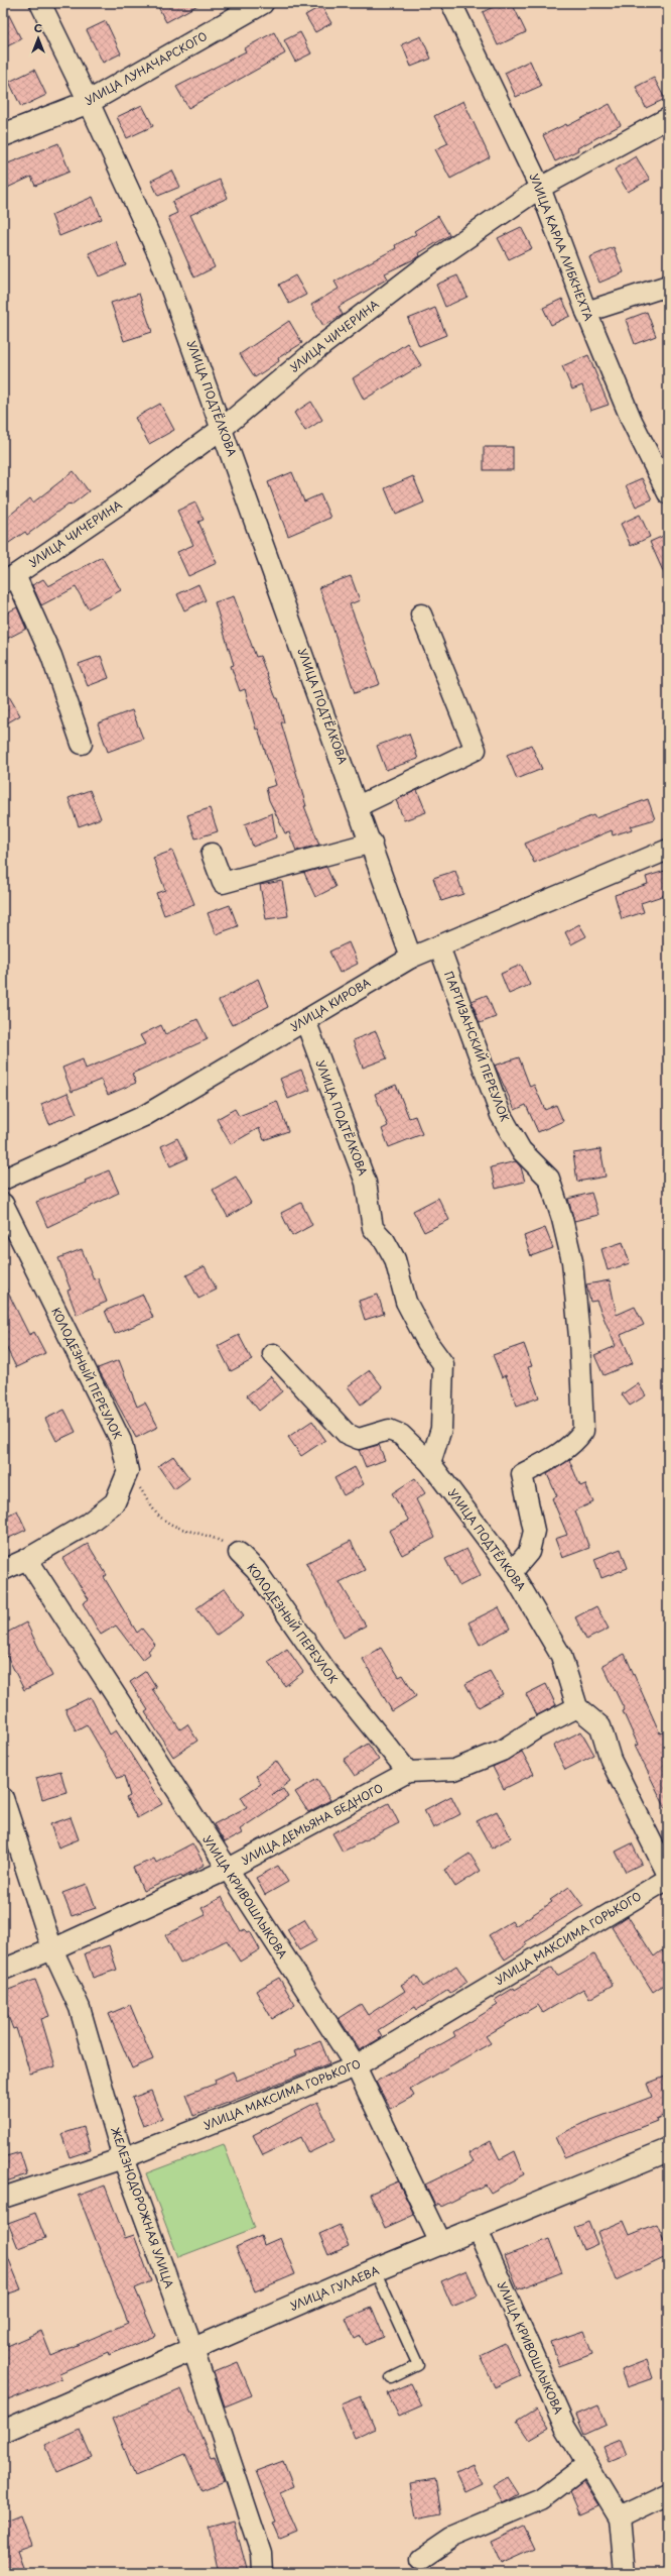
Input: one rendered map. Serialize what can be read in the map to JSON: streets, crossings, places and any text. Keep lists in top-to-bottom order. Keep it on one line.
{"streets":{"main road":["УЛИЦА ЛУНАЧАРСКОГО","УЛИЦА ГУЛАЕВА"],"street":["УЛИЦА КАРЛА ЛИБКНЕХТА","УЛИЦА ЧИЧЕРИНА","УЛИЦА ПОДТЁЛКОВА","УЛИЦА КИРОВА","ПАРТИЗАНСКИЙ ПЕРЕУЛОК","КОЛОДЕЗНЫЙ ПЕРЕУЛОК","УЛИЦА ДЕМЬЯНА БЕДНОГО","УЛИЦА КРИВОШЛЫКОВА","УЛИЦА МАКСИМА ГОРЬКОГО","ЖЕЛЕЗНОДОРОЖНАЯ УЛИЦА"]},"crossings":[["УЛИЦА ЛУНАЧАРСКОГО","УЛИЦА ПОДТЁЛКОВА"],["УЛИЦА КАРЛА ЛИБКНЕХТА","УЛИЦА ЧИЧЕРИНА"],["УЛИЦА ЧИЧЕРИНА","УЛИЦА ПОДТЁЛКОВА"],["УЛИЦА ПОДТЁЛКОВА","УЛИЦА КИРОВА"],["УЛИЦА ПОДТЁЛКОВА","ПАРТИЗАНСКИЙ ПЕРЕУЛОК"],["УЛИЦА ПОДТЁЛКОВА","УЛИЦА ДЕМЬЯНА БЕДНОГО"],["УЛИЦА КИРОВА","ПАРТИЗАНСКИЙ ПЕРЕУЛОК"],["КОЛОДЕЗНЫЙ ПЕРЕУЛОК","УЛИЦА ДЕМЬЯНА БЕДНОГО"],["УЛИЦА ДЕМЬЯНА БЕДНОГО","УЛИЦА КРИВОШЛЫКОВА"],["УЛИЦА ДЕМЬЯНА БЕДНОГО","ЖЕЛЕЗНОДОРОЖНАЯ УЛИЦА"],["УЛИЦА КРИВОШЛЫКОВА","УЛИЦА МАКСИМА ГОРЬКОГО"],["УЛИЦА КРИВОШЛЫКОВА","УЛИЦА ГУЛАЕВА"],["УЛИЦА МАКСИМА ГОРЬКОГО","ЖЕЛЕЗНОДОРОЖНАЯ УЛИЦА"],["ЖЕЛЕЗНОДОРОЖНАЯ УЛИЦА","УЛИЦА ГУЛАЕВА"]],"north":"top"}
